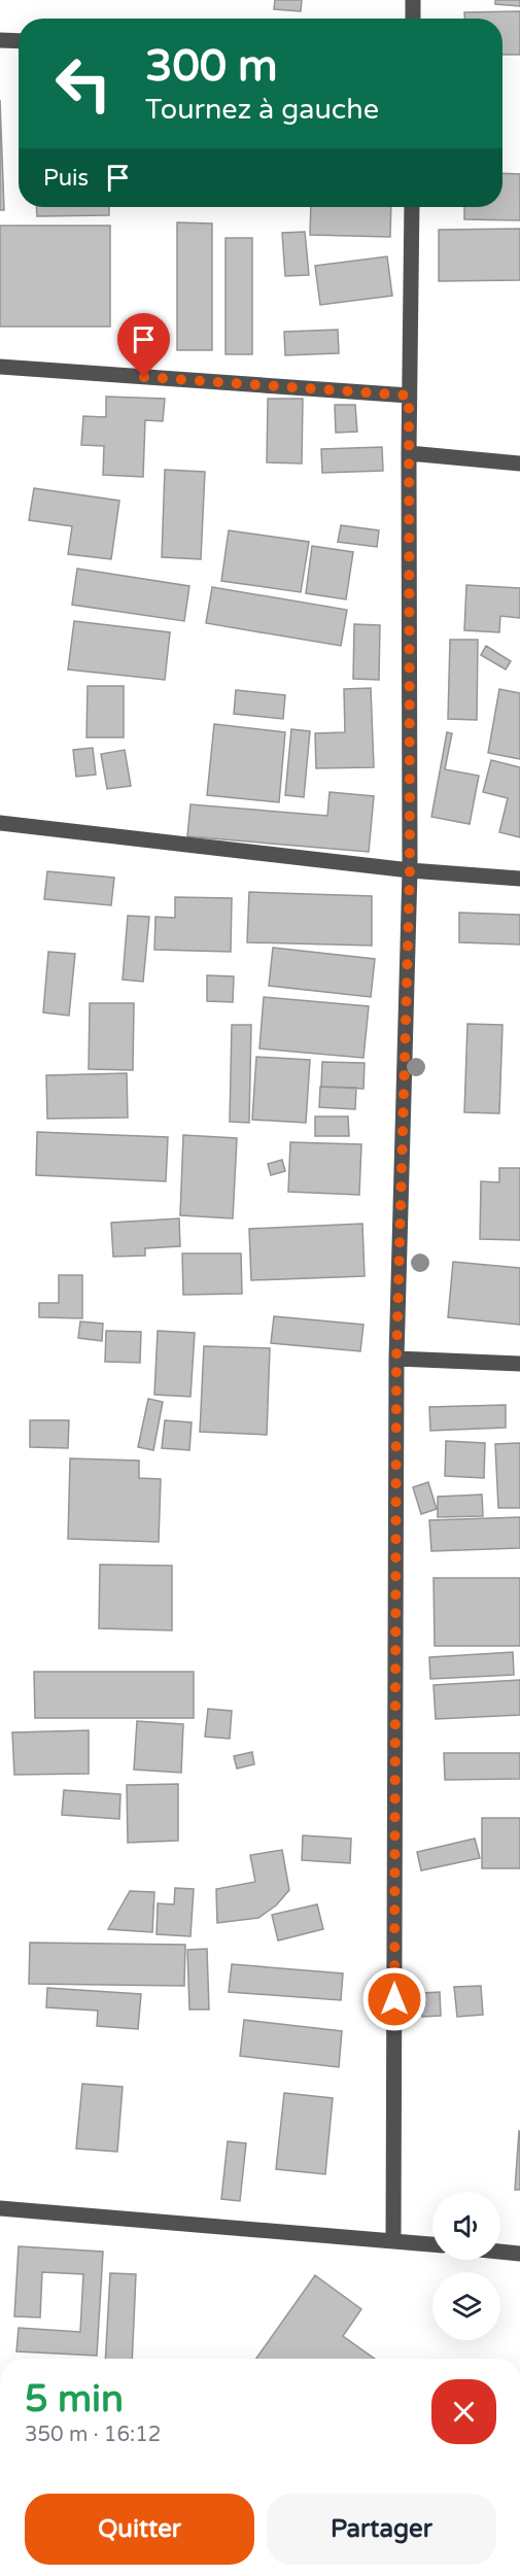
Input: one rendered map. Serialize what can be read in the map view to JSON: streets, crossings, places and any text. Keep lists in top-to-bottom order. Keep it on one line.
{"page":{"turn":["300 m","Tournez à gauche"],"then":"Puis","heading":["5 min","350 m · 16:12"],"buttons":["Quitter","Partager"]}}
